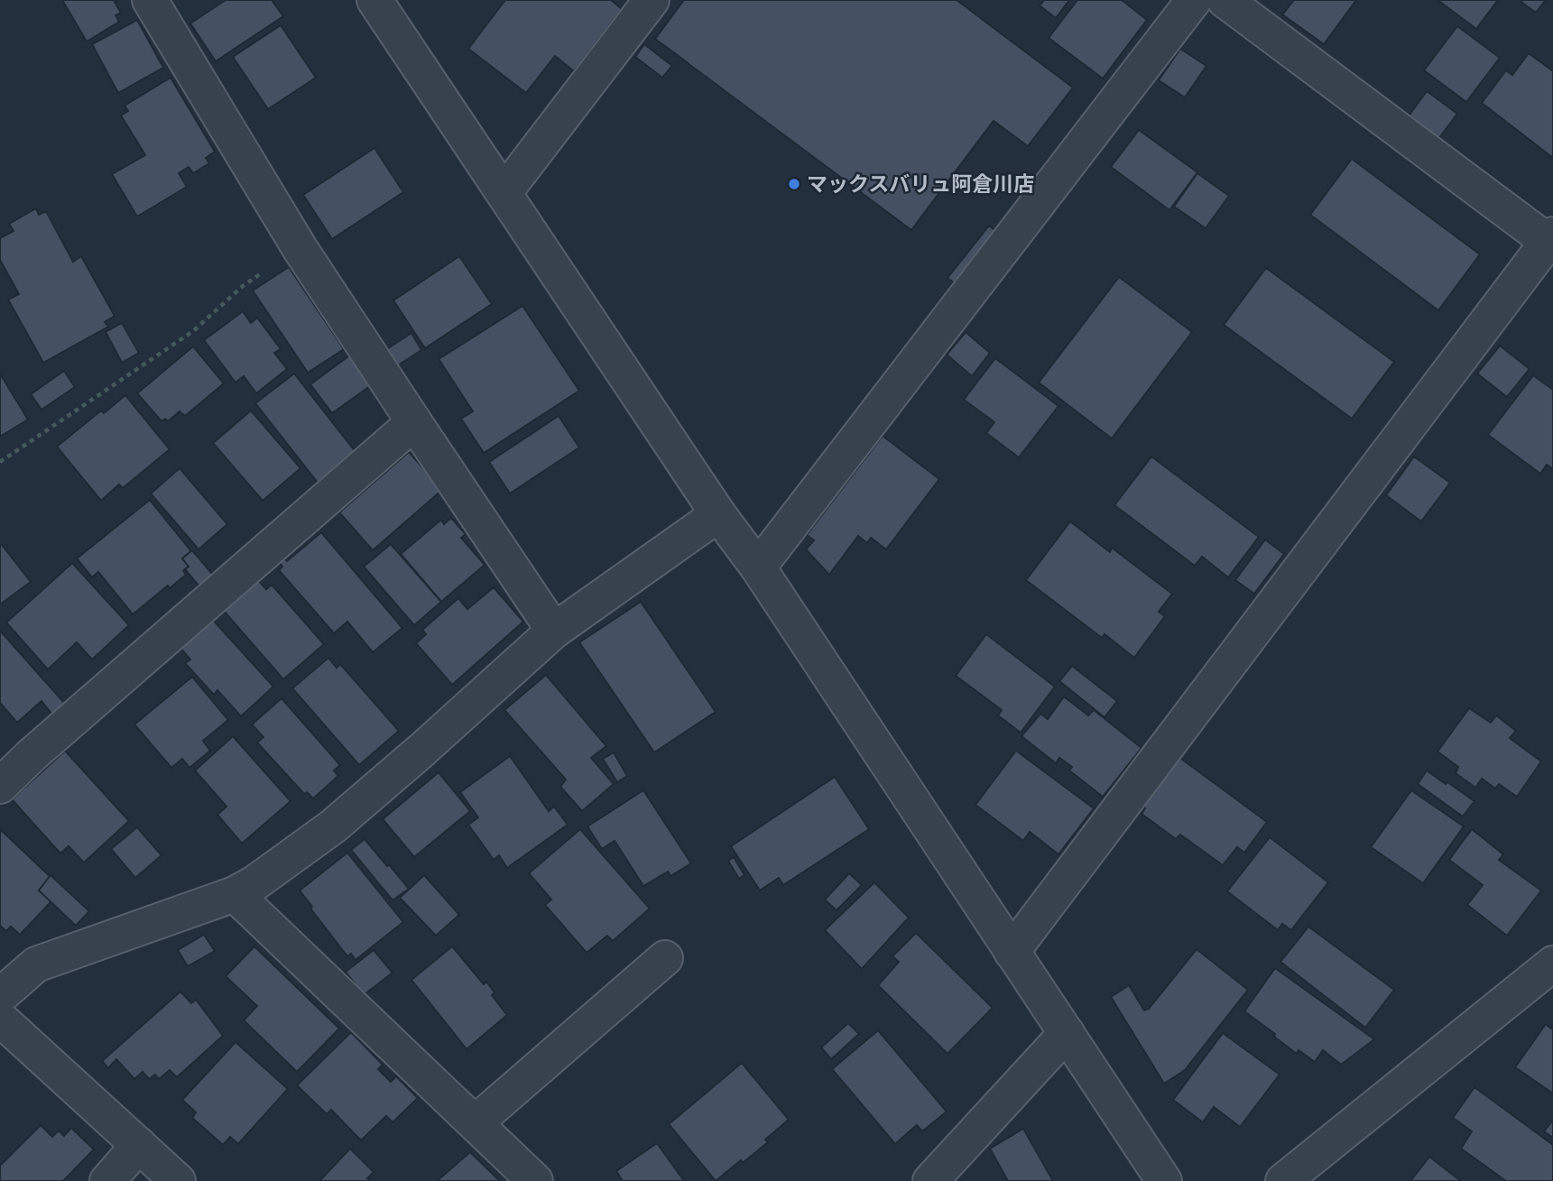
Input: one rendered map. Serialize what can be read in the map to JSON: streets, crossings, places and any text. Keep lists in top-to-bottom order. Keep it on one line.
{"places":["マックスバリュ阿倉川店"]}
